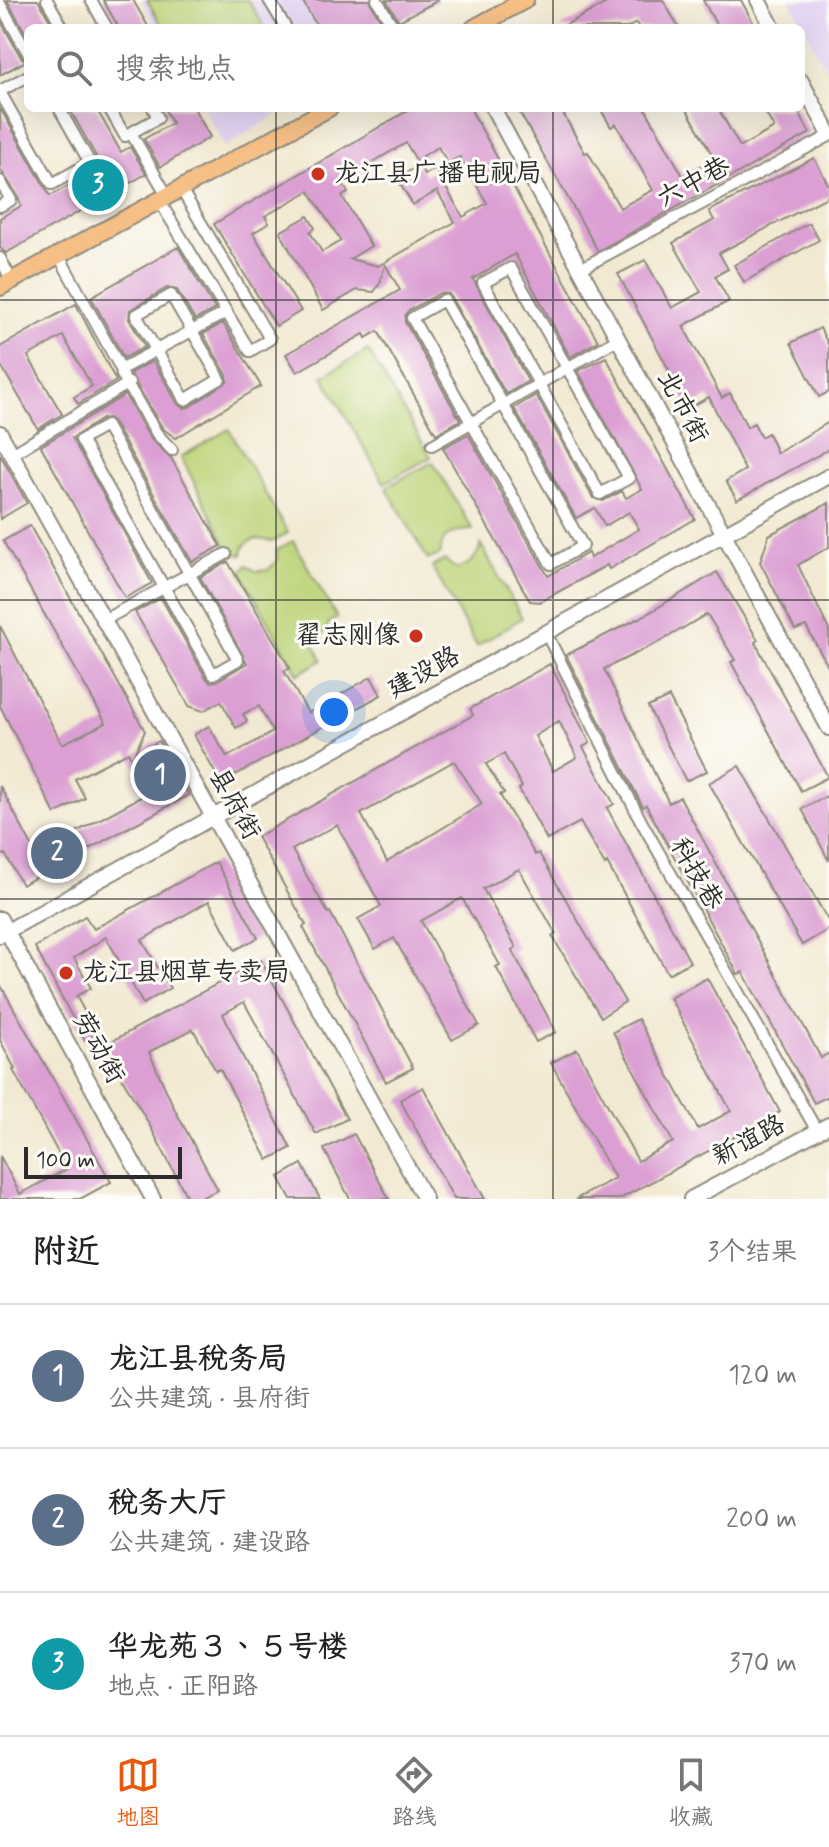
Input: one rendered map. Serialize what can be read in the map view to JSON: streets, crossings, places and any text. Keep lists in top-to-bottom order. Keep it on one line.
{"streets":{"street":["六中巷","北市街","建设路","县府街","科技巷","劳动街","新谊路"]},"crossings":[["六中巷","北市街"],["北市街","建设路"],["建设路","县府街"],["建设路","科技巷"],["建设路","劳动街"],["科技巷","新谊路"]],"places":["龙江县广播电视局","翟志刚像","龙江县烟草专卖局"],"scale_bar":"100 m","page":{"search":"搜索地点","pins":["3","1","2"],"scale":"100 m","heading":["附近","3个结果"],"list":[{"mark":"1","name":"龙江县税务局","note":"公共建筑 · 县府街","value":"120 m"},{"mark":"2","name":"税务大厅","note":"公共建筑 · 建设路","value":"200 m"},{"mark":"3","name":"华龙苑３、５号楼","note":"地点 · 正阳路","value":"370 m"}],"nav":["地图","路线","收藏"]}}
